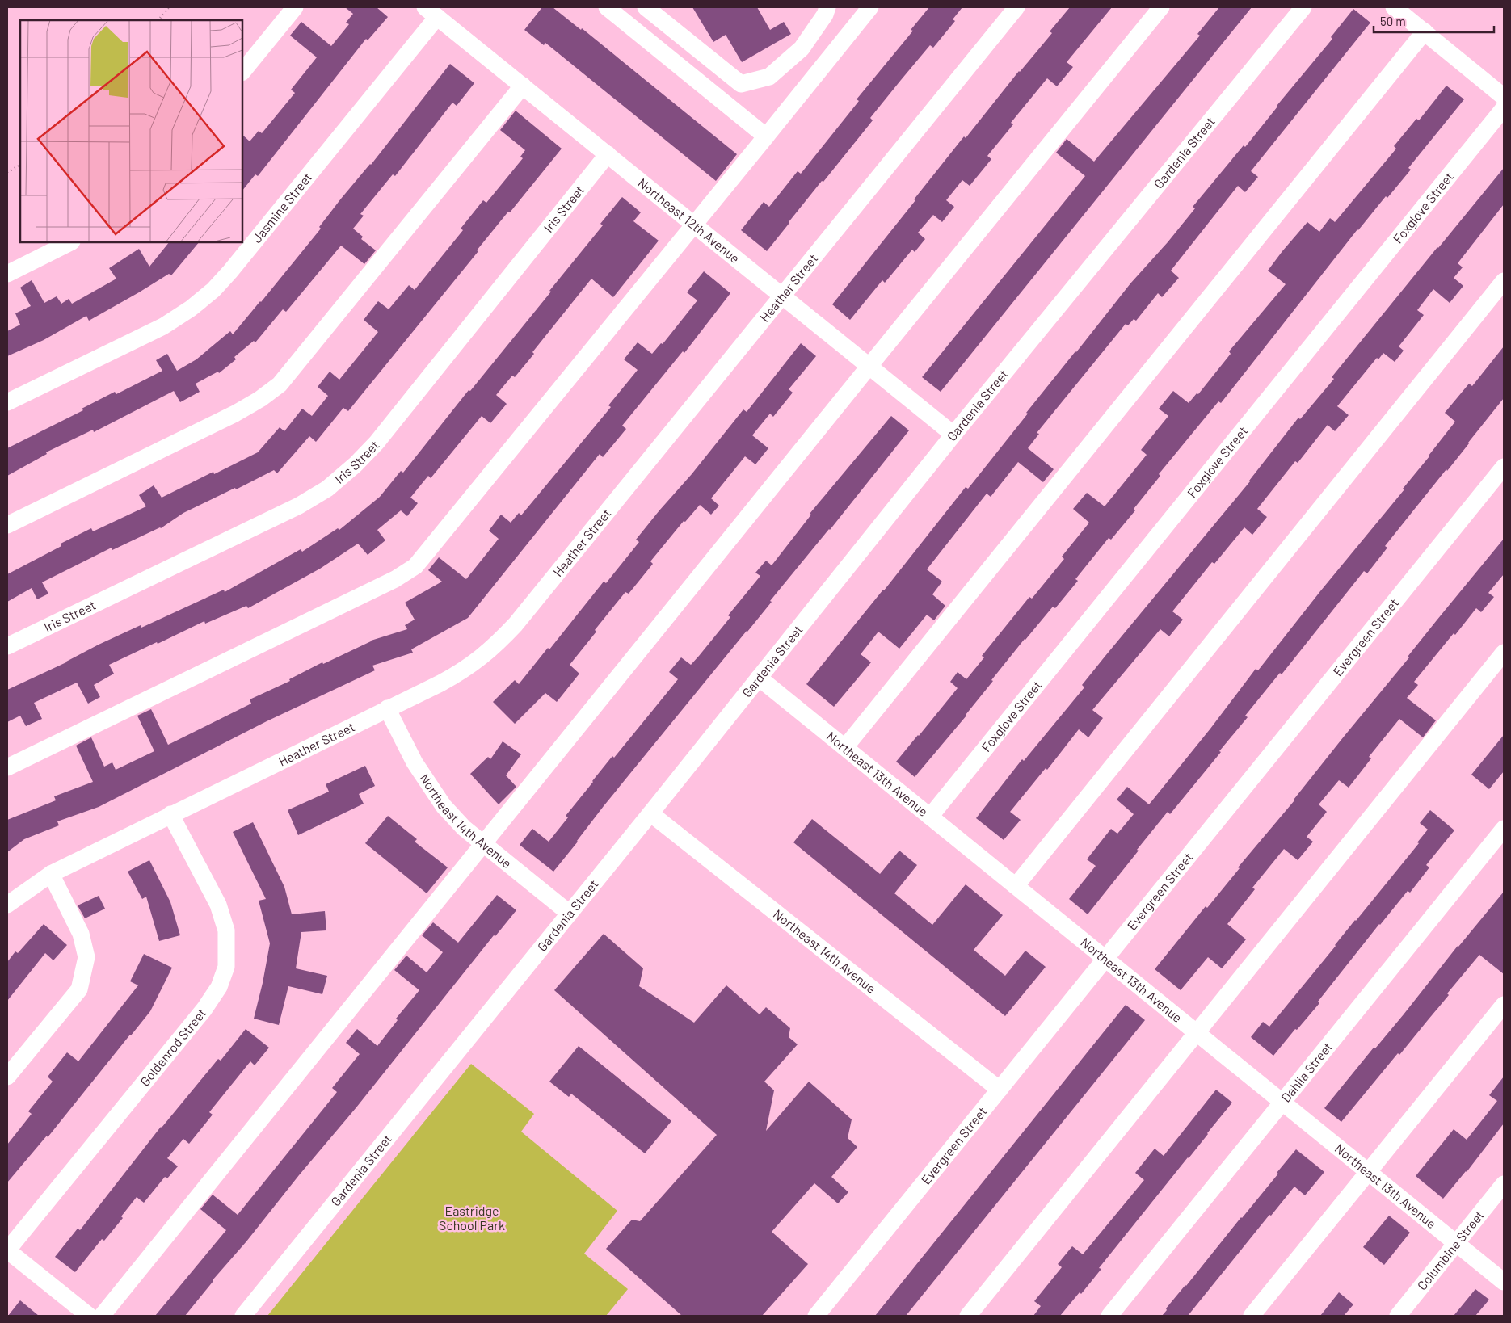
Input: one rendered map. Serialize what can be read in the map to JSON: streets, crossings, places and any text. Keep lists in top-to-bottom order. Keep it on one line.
{"streets":{"street":["Gardenia Street","Jasmine Street","Foxglove Street","Iris Street","Northeast 12th Avenue","Heather Street","Evergreen Street","Northeast 13th Avenue","Northeast 14th Avenue","Goldenrod Street","Dahlia Street","Columbine Street"]},"crossings":[["Gardenia Street","Northeast 12th Avenue"],["Gardenia Street","Northeast 13th Avenue"],["Gardenia Street","Northeast 14th Avenue"],["Jasmine Street","Northeast 12th Avenue"],["Foxglove Street","Northeast 13th Avenue"],["Iris Street","Northeast 12th Avenue"],["Northeast 12th Avenue","Heather Street"],["Heather Street","Northeast 14th Avenue"],["Heather Street","Goldenrod Street"],["Evergreen Street","Northeast 13th Avenue"],["Evergreen Street","Northeast 14th Avenue"],["Northeast 13th Avenue","Dahlia Street"],["Northeast 13th Avenue","Columbine Street"]],"parks":["Eastridge School Park"],"scale_bar":"50 m"}
